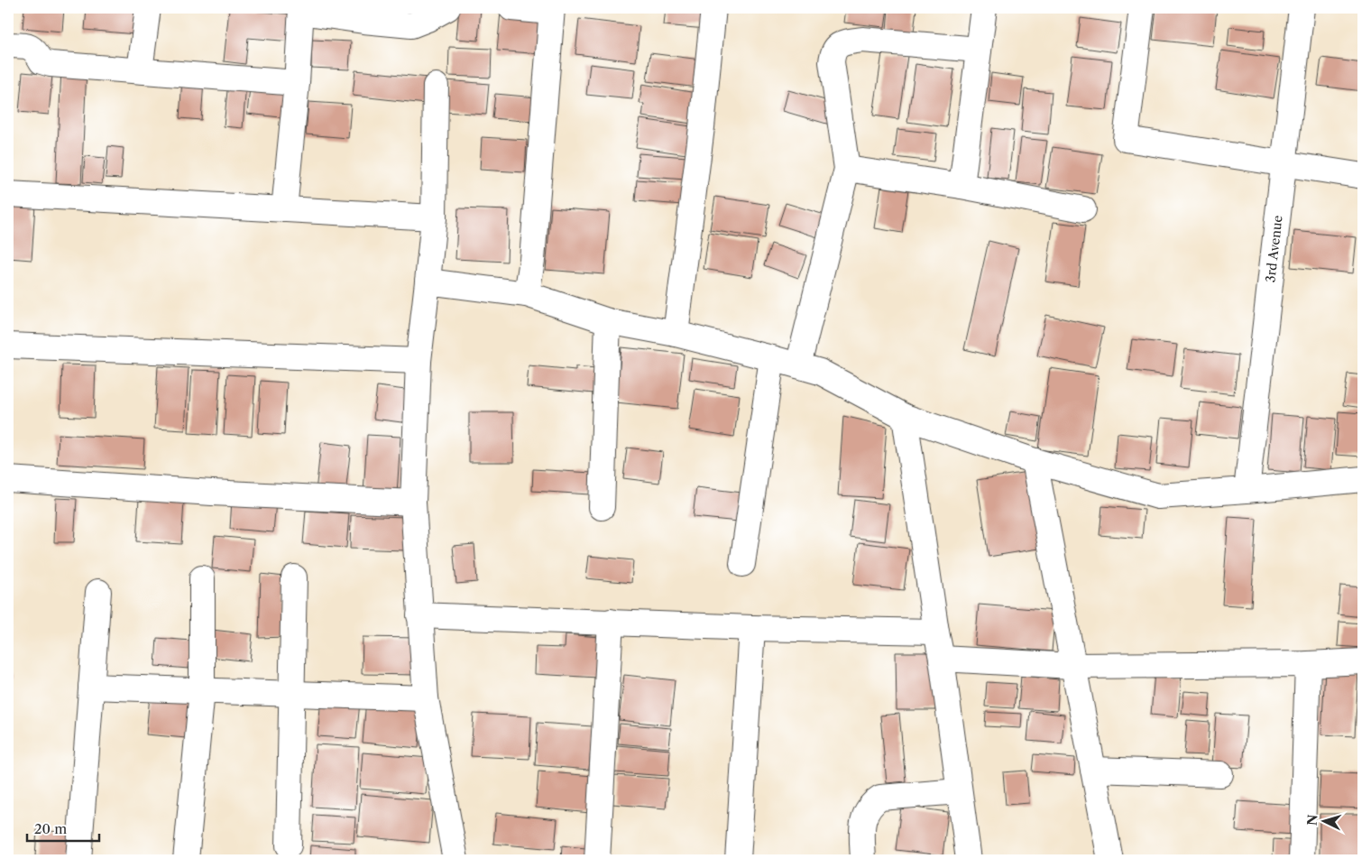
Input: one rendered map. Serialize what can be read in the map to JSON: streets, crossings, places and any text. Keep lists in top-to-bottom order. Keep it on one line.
{"streets":{"street":["3rd Avenue"]},"scale_bar":"20 m","north":"left"}
